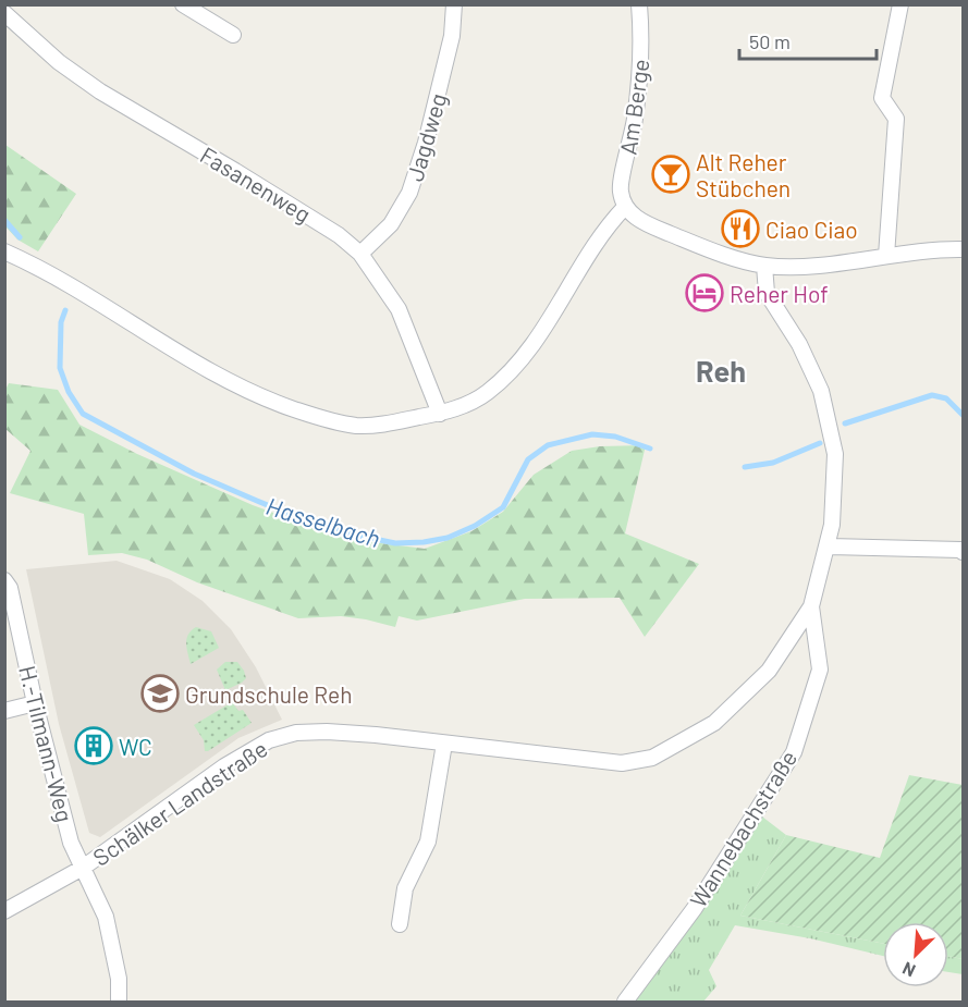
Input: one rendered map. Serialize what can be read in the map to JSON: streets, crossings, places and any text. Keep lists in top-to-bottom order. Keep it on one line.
{"streets":{"street":["Am Berge","Jagdweg","Fasanenweg","H.-Tilmann-Weg","Schälker Landstraße","Wannebachstraße"]},"crossings":[["Jagdweg","Fasanenweg"],["H.-Tilmann-Weg","Schälker Landstraße"],["Schälker Landstraße","Wannebachstraße"]],"districts":["Reh"],"water":["Hasselbach"],"places":{"bar":["Alt Reher Stübchen"],"restaurant":["Ciao Ciao"],"hotel":["Reher Hof"],"school or university":["Grundschule Reh"],"building":["WC"]},"scale_bar":"50 m","north":"bottom left"}
